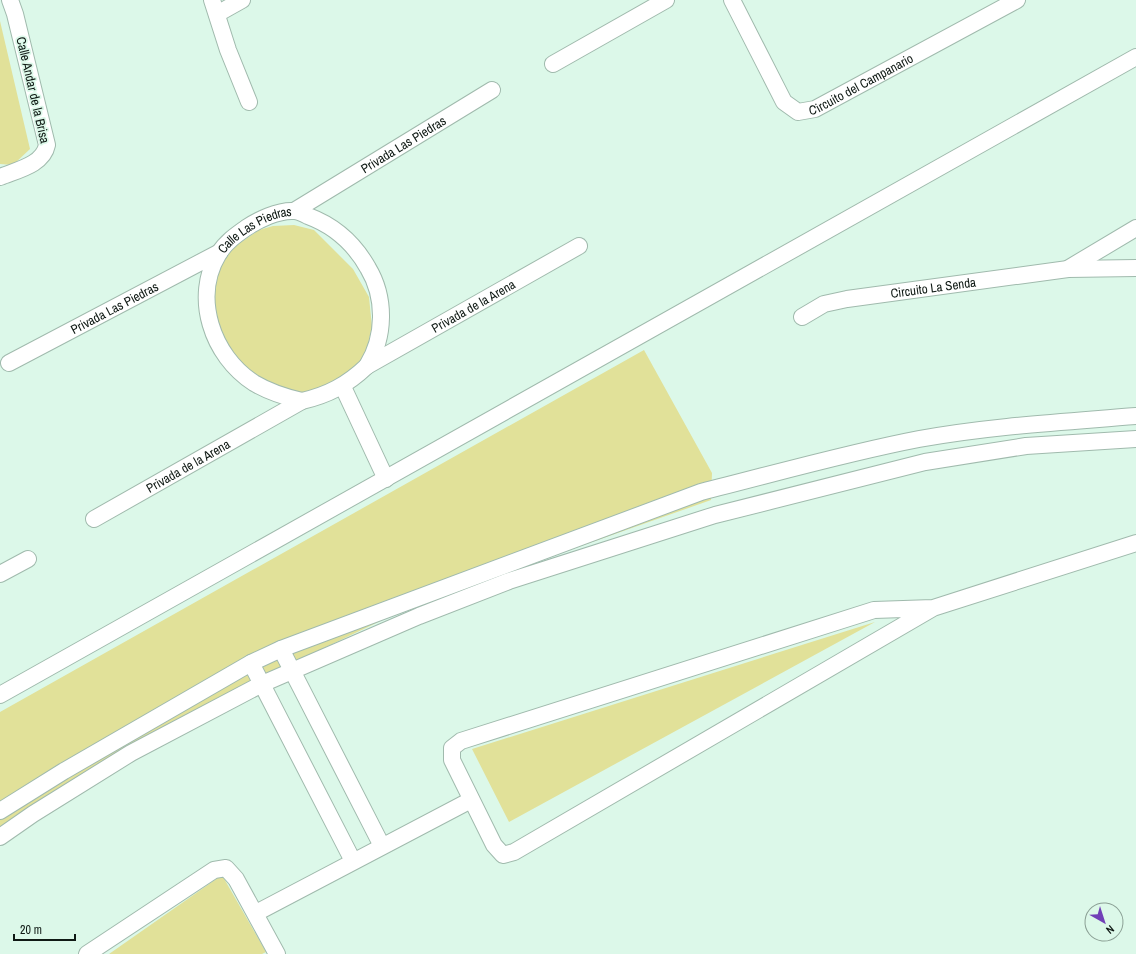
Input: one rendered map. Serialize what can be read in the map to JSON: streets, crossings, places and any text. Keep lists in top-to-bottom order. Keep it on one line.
{"streets":{"street":["Circuito del Campanario","Calle Andar de la Brisa","Privada Las Piedras","Calle Las Piedras","Circuito La Senda","Privada de la Arena"]},"crossings":[["Privada Las Piedras","Calle Las Piedras"],["Calle Las Piedras","Privada de la Arena"]],"scale_bar":"20 m","north":"bottom right"}
